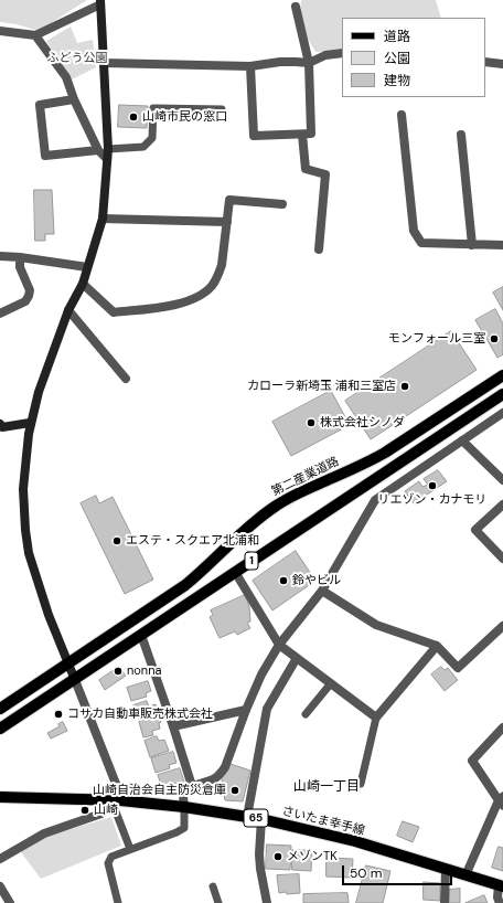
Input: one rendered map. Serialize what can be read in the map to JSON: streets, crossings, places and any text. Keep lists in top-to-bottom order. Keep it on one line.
{"streets":{"main road":["第二産業道路","1","65","さいたま幸手線"]},"districts":["山崎一丁目"],"parks":["ふどう公園"],"places":["山崎市民の窓口","モンフォール三室","カローラ新埼玉 浦和三室店","株式会社シノダ","リエゾン・カナモリ","エステ・スクエア北浦和","鈴やビル","nonna","コサカ自動車販売株式会社","山崎自治会自主防災倉庫","山崎","メゾンTK"],"legend":["道路","公園","建物"],"scale_bar":"50 m"}
